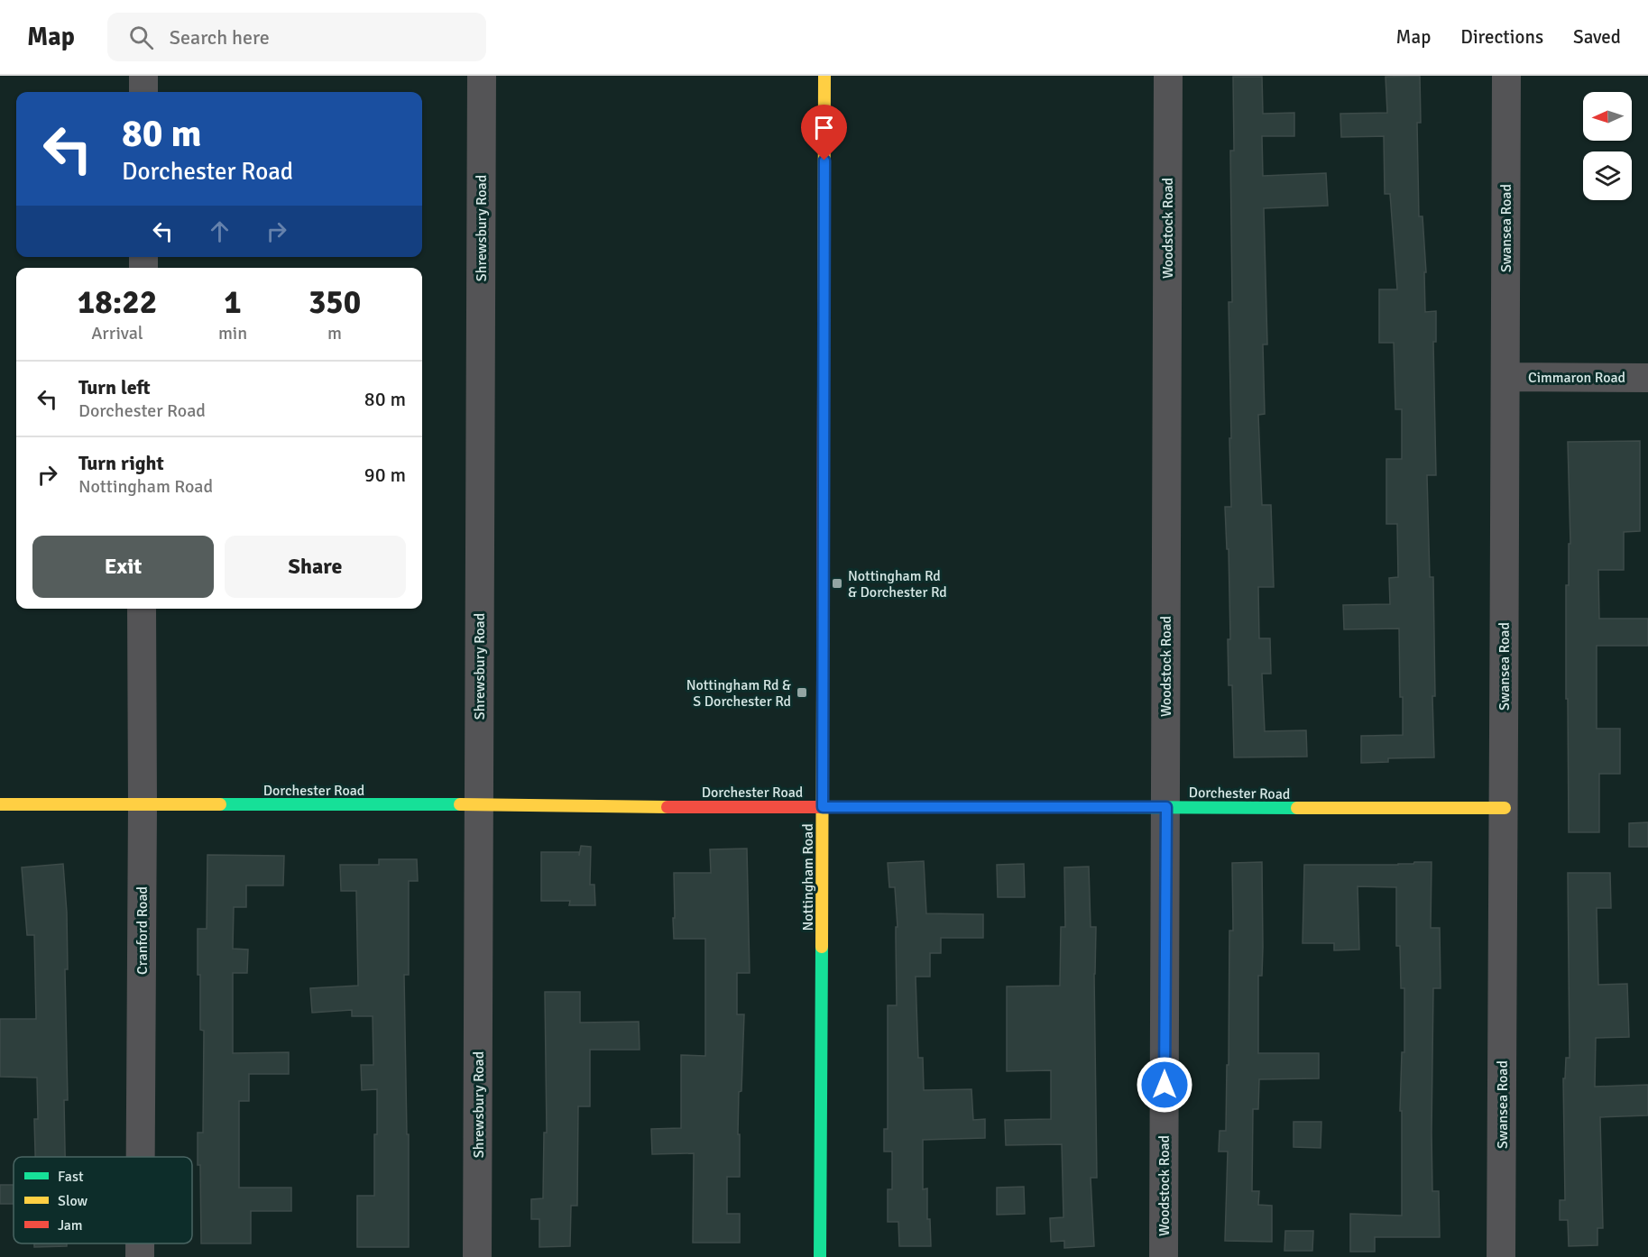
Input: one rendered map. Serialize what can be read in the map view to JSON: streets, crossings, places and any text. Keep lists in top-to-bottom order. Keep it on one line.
{"streets":{"street":["Shrewsbury Road","Woodstock Road","Swansea Road","Cimmaron Road","Dorchester Road","Nottingham Road","Cranford Road"]},"crossings":[["Shrewsbury Road","Dorchester Road"],["Woodstock Road","Dorchester Road"],["Swansea Road","Cimmaron Road"],["Swansea Road","Dorchester Road"],["Dorchester Road","Nottingham Road"],["Dorchester Road","Cranford Road"]],"places":{"transit":["Nottingham Rd & Dorchester Rd","Nottingham Rd & S Dorchester Rd"]},"legend":["Fast","Slow","Jam"],"north":"left","page":{"header":"Map","search":"Search here","nav":["Map","Directions","Saved"],"turn":["80 m","Dorchester Road"],"eta":["18:22","Arrival","1","min","350","m"],"list":[{"name":"Turn left","note":"Dorchester Road","value":"80 m"},{"name":"Turn right","note":"Nottingham Road","value":"90 m"}],"buttons":["Exit","Share"]}}
